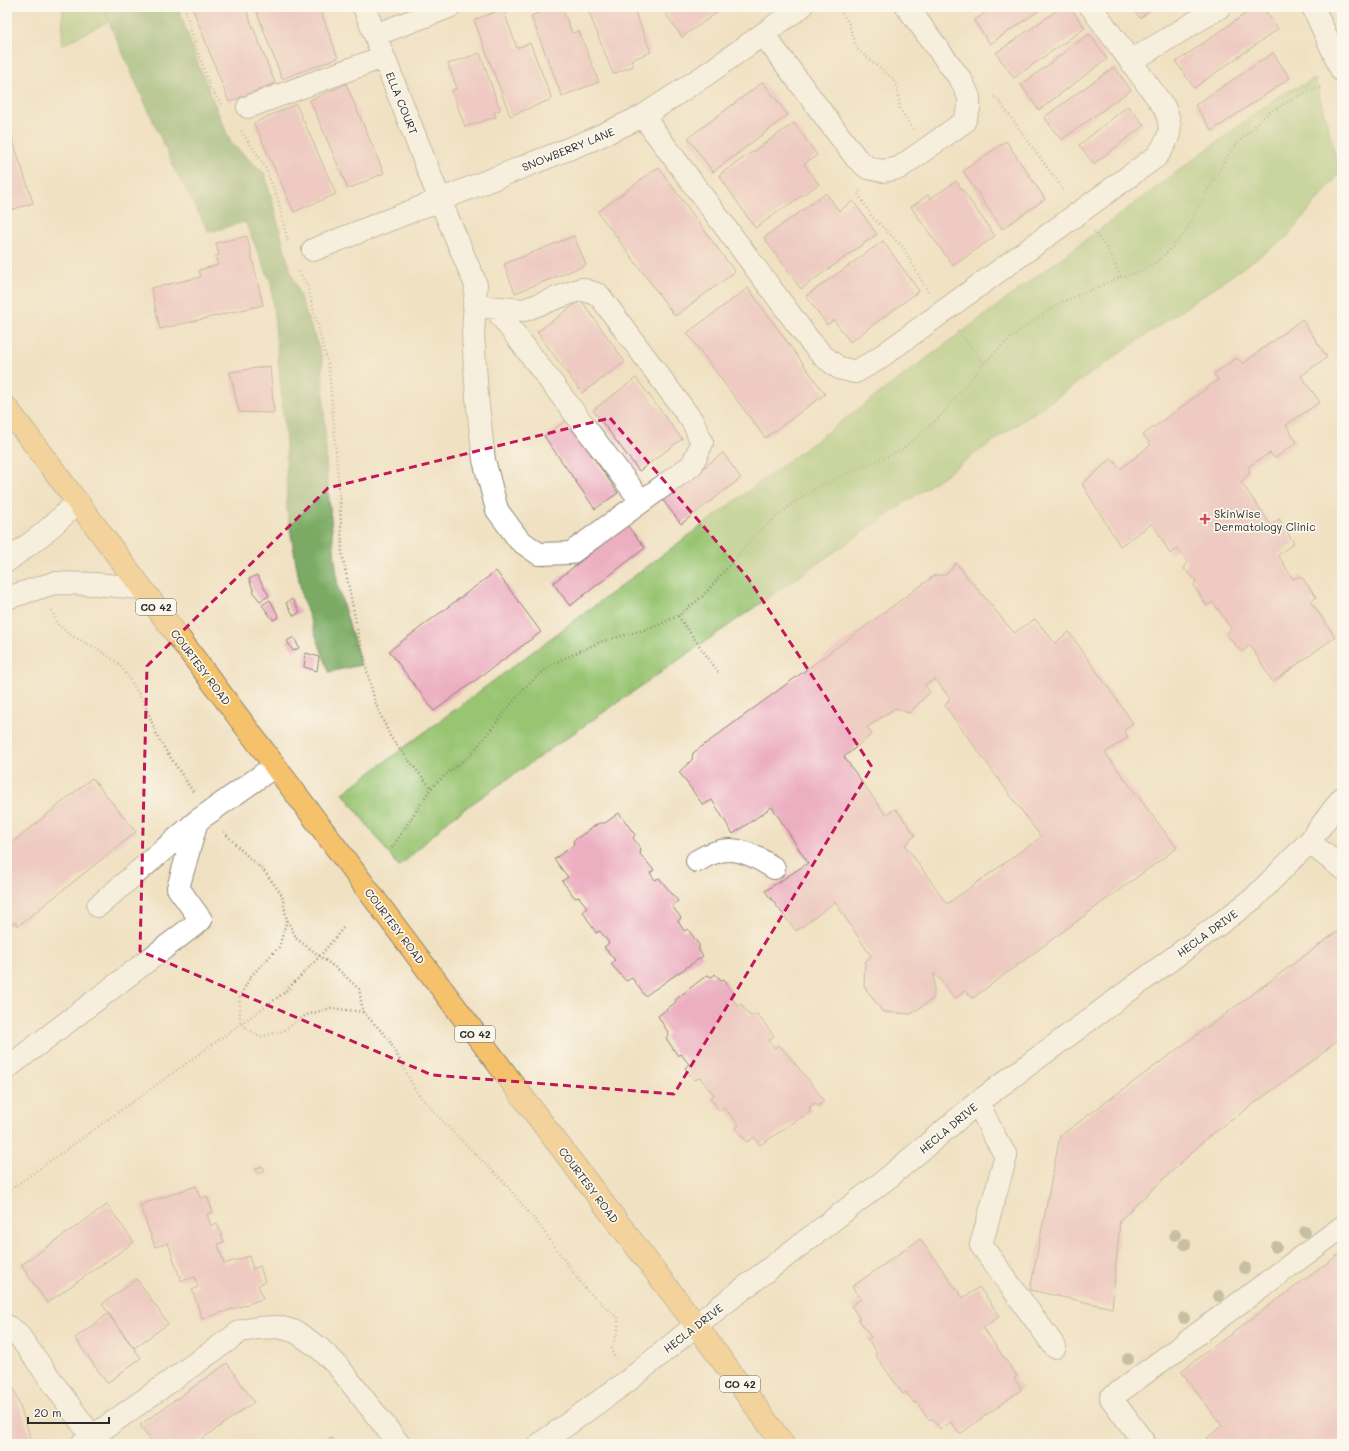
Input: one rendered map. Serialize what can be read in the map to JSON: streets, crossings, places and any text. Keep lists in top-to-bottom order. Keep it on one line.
{"streets":{"main road":["CO 42","COURTESY ROAD"],"street":["ELLA COURT","SNOWBERRY LANE","HECLA DRIVE"]},"crossings":[["ELLA COURT","SNOWBERRY LANE"],["COURTESY ROAD","HECLA DRIVE"]],"places":{"health":["SkinWise Dermatology Clinic"]},"scale_bar":"20 m"}
